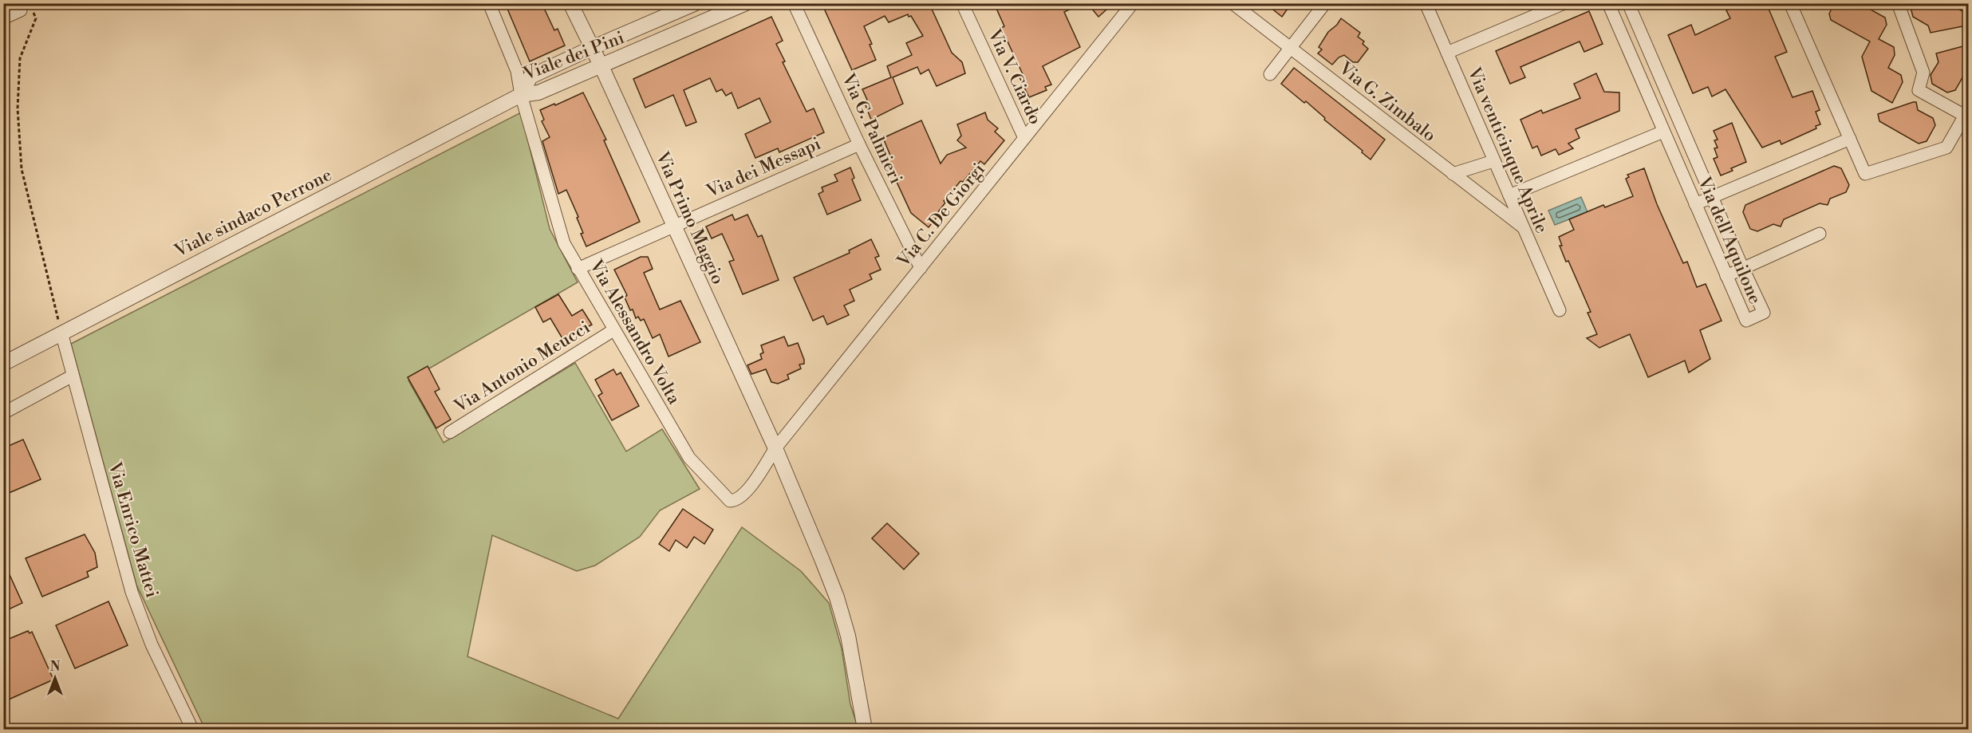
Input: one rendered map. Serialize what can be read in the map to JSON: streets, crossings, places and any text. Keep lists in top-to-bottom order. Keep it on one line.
{"streets":{"street":["Viale dei Pini","Via V. Ciardo","Via G. Zimbalo","Via G. Palmieri","Via venticinque Aprile","Via dei Messapi","Viale sindaco Perrone","Via C. De Giorgi","Via Primo Maggio","Via dell'Aquilone","Via Alessandro Volta","Via Antonio Meucci","Via Enrico Mattei"]},"crossings":[["Viale dei Pini","Viale sindaco Perrone"],["Viale dei Pini","Via Primo Maggio"],["Viale dei Pini","Via Alessandro Volta"],["Via V. Ciardo","Via C. De Giorgi"],["Via G. Zimbalo","Via venticinque Aprile"],["Via G. Palmieri","Via dei Messapi"],["Via G. Palmieri","Via C. De Giorgi"],["Via dei Messapi","Via Primo Maggio"],["Via dei Messapi","Via Alessandro Volta"],["Viale sindaco Perrone","Via Alessandro Volta"],["Viale sindaco Perrone","Via Enrico Mattei"],["Via C. De Giorgi","Via Primo Maggio"],["Via C. De Giorgi","Via Alessandro Volta"],["Via Primo Maggio","Via Alessandro Volta"],["Via Alessandro Volta","Via Antonio Meucci"]],"north":"top"}
